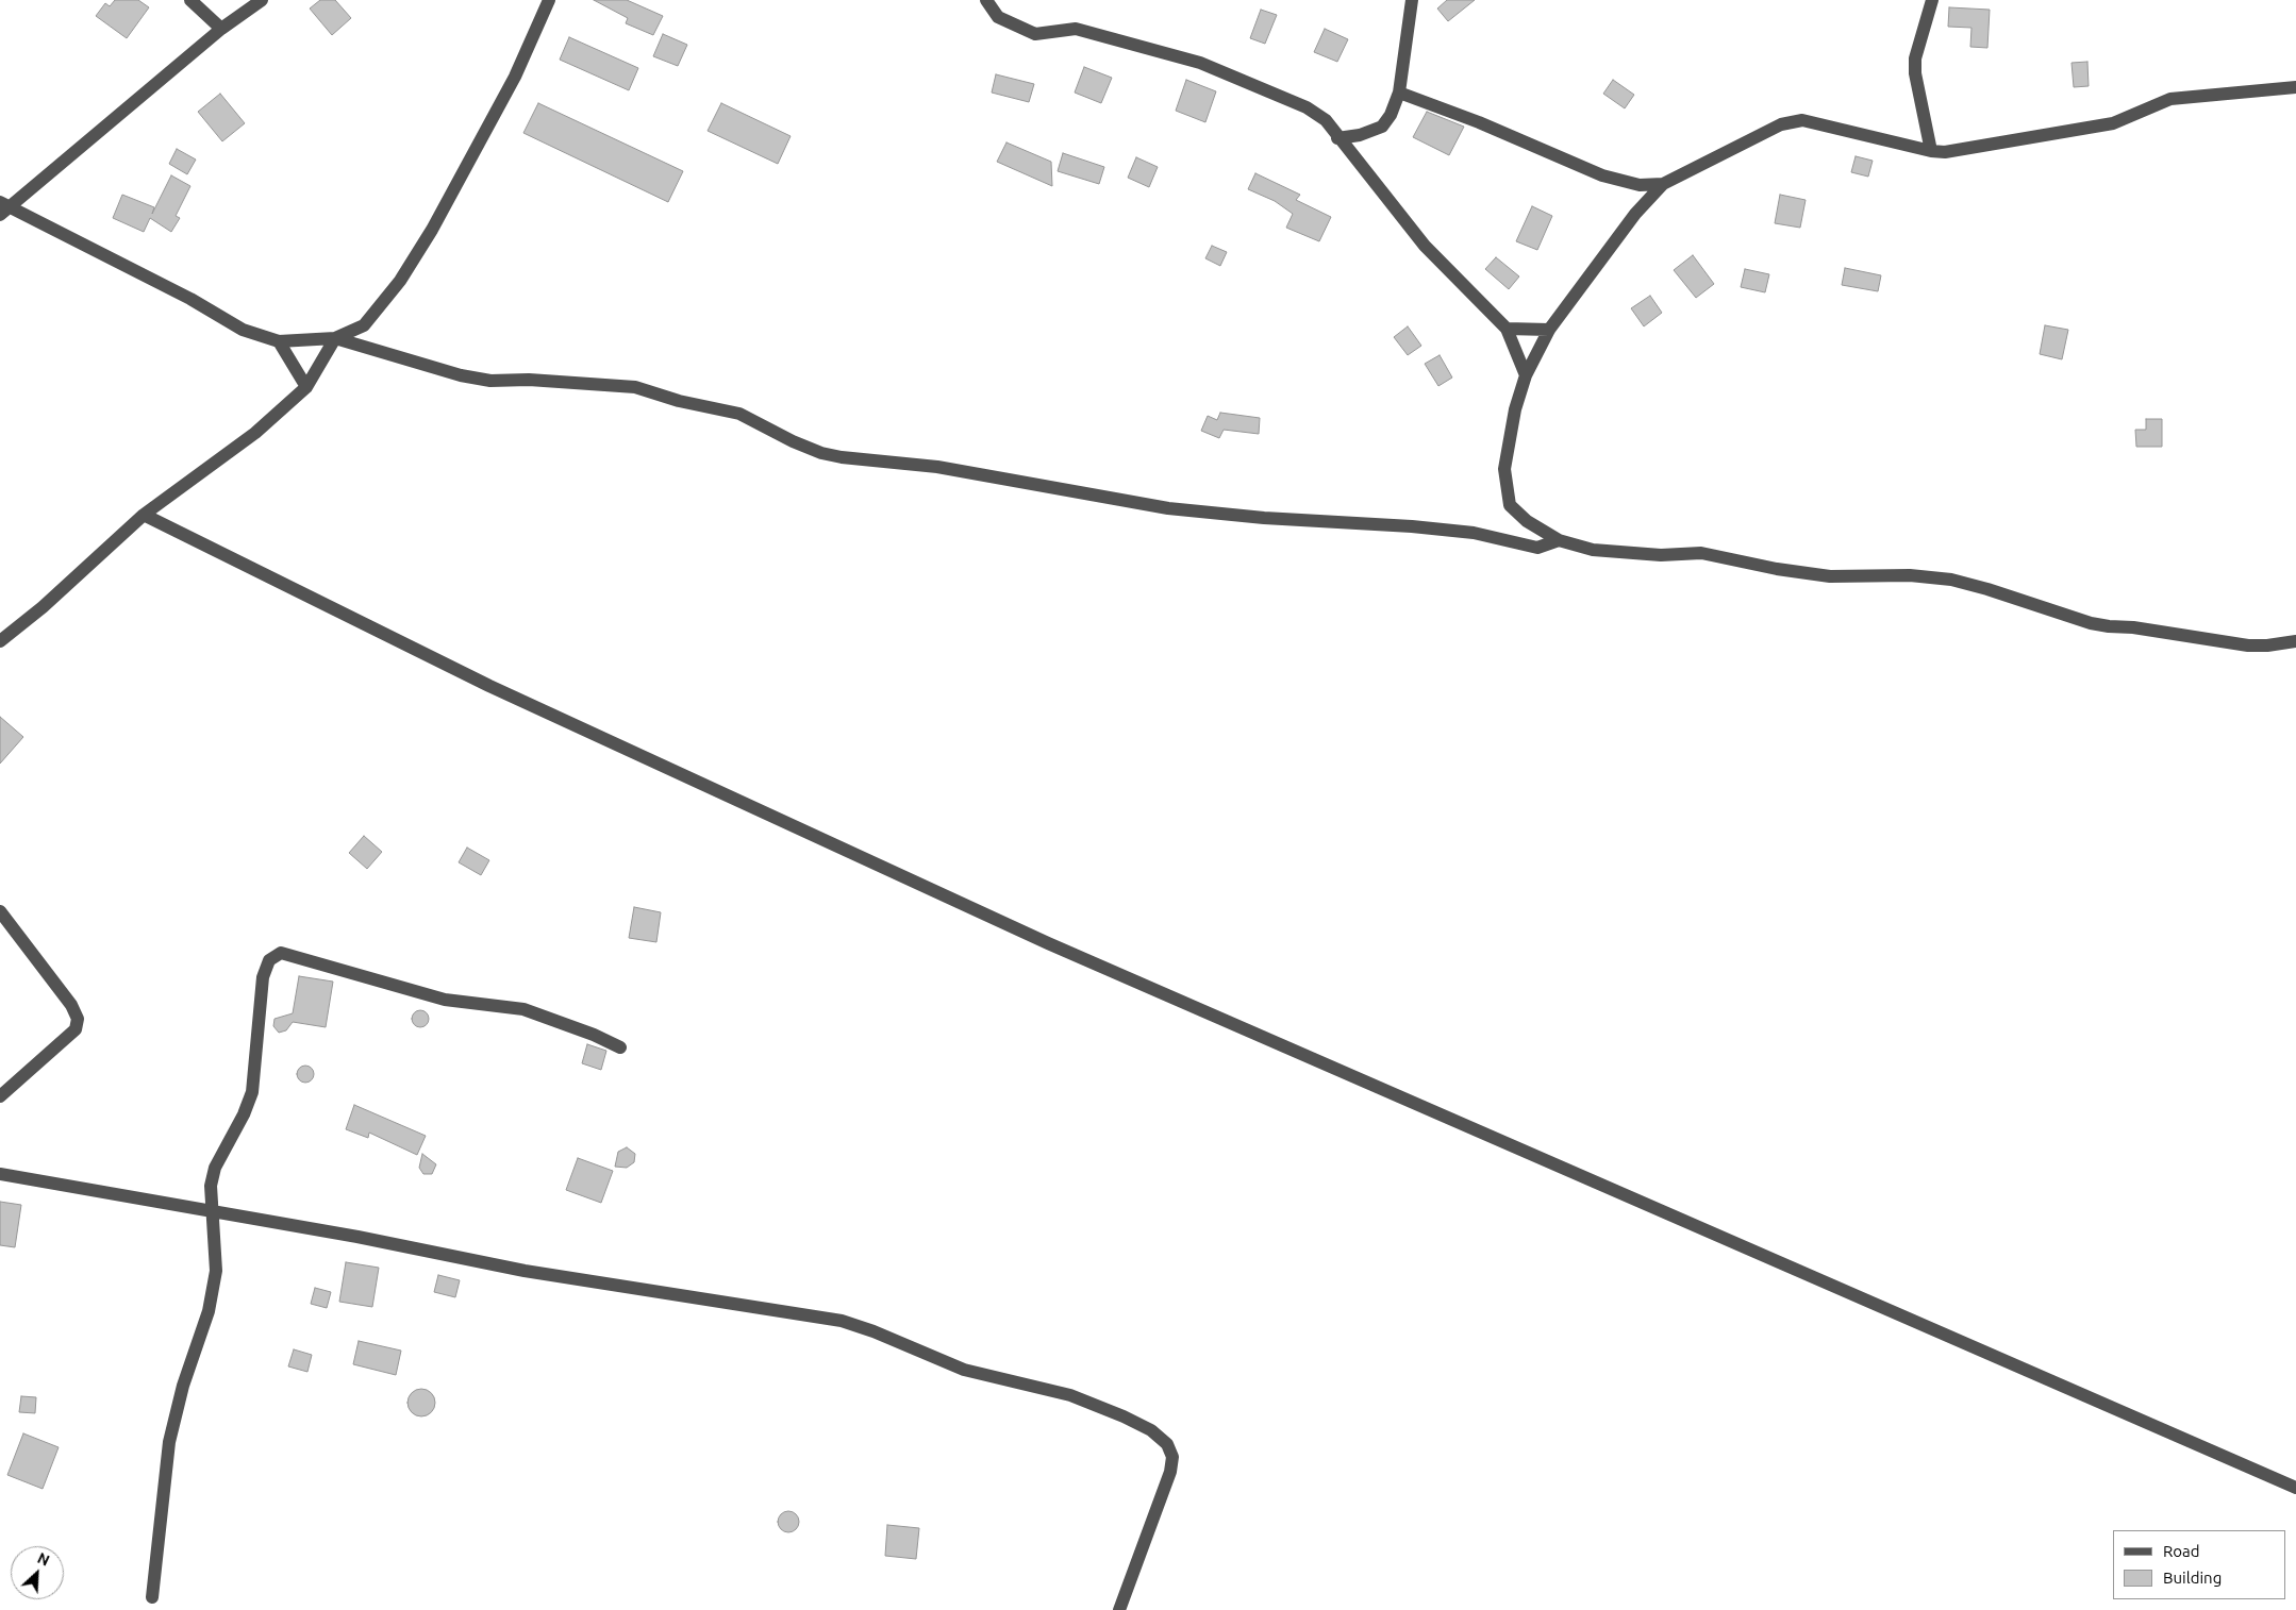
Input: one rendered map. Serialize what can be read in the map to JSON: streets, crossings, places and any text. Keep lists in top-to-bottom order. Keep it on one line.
{"legend":["Road","Building"],"north":"top right"}
